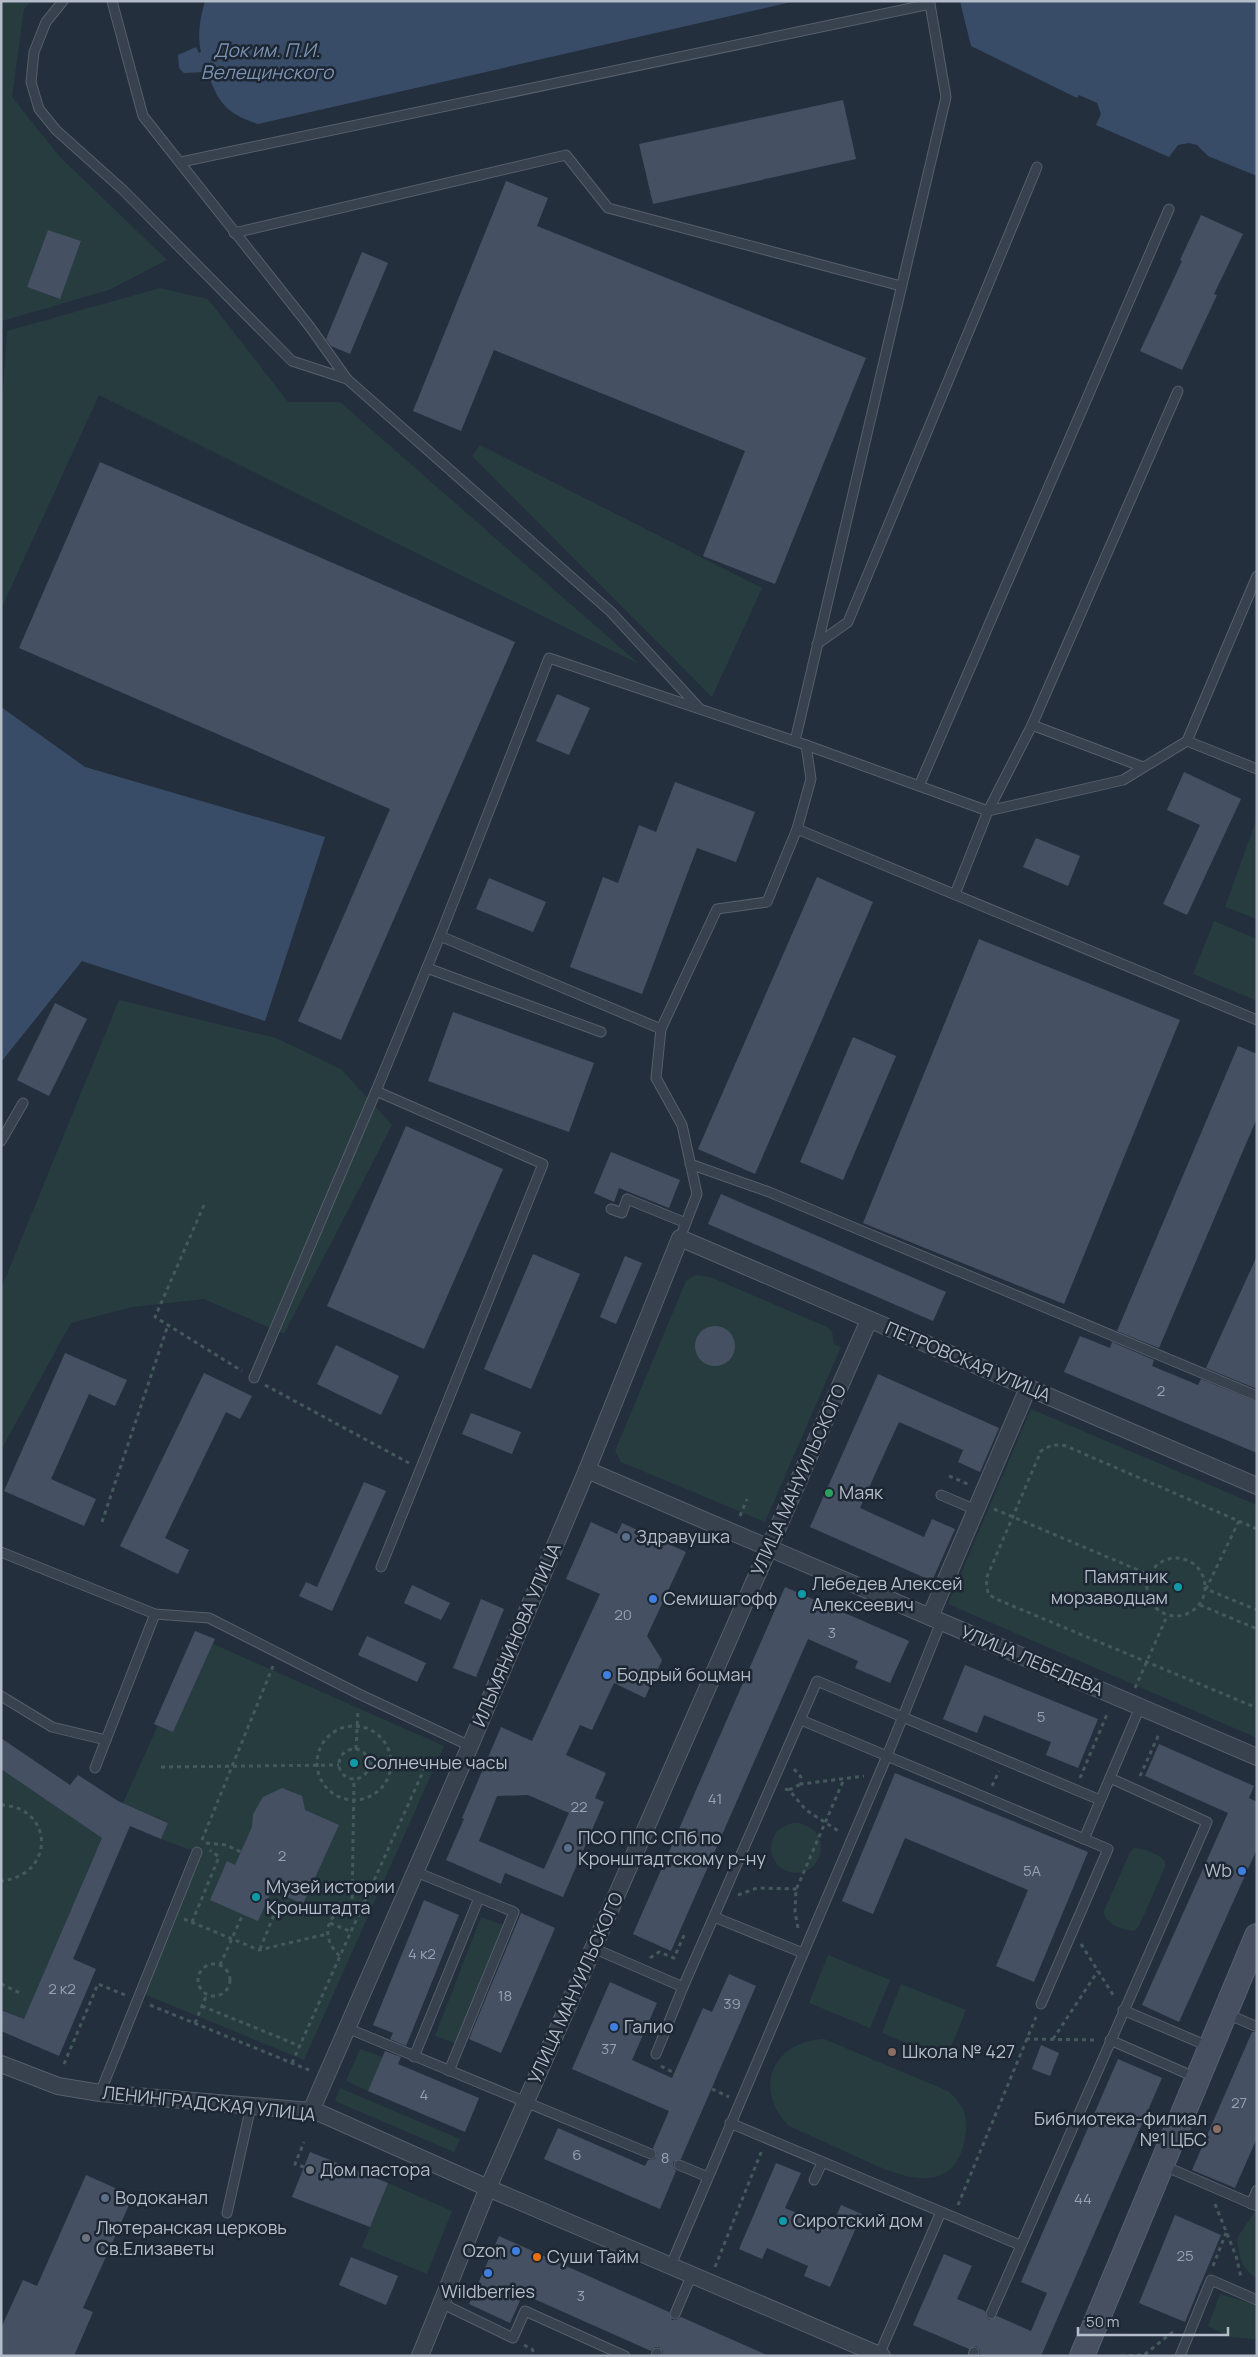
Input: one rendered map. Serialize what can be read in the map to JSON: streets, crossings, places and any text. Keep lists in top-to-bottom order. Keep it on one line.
{"streets":{"street":["ПЕТРОВСКАЯ УЛИЦА","УЛИЦА МАНУИЛЬСКОГО","ИЛЬМЯНИНОВА УЛИЦА","УЛИЦА ЛЕБЕДЕВА","ЛЕНИНГРАДСКАЯ УЛИЦА"]},"crossings":[["ПЕТРОВСКАЯ УЛИЦА","УЛИЦА МАНУИЛЬСКОГО"],["ПЕТРОВСКАЯ УЛИЦА","ИЛЬМЯНИНОВА УЛИЦА"],["УЛИЦА МАНУИЛЬСКОГО","УЛИЦА ЛЕБЕДЕВА"],["УЛИЦА МАНУИЛЬСКОГО","ЛЕНИНГРАДСКАЯ УЛИЦА"],["ИЛЬМЯНИНОВА УЛИЦА","УЛИЦА ЛЕБЕДЕВА"],["ИЛЬМЯНИНОВА УЛИЦА","ЛЕНИНГРАДСКАЯ УЛИЦА"]],"water":["Док им. П.И. Велещинского"],"places":["Маяк","Здравушка","Памятник морзаводцам","Лебедев Алексей Алексеевич","Семишагофф","Бодрый боцман","Солнечные часы","ПСО ППС СПб по Кронштадтскому р-ну","Wb","Музей истории Кронштадта","Галио","Школа № 427","Библиотека-филиал №1 ЦБС","Дом пастора","Водоканал","Сиротский дом","Лютеранская церковь Св.Елизаветы","Ozon","Суши Тайм","Wildberries"],"house_numbers":["2","20","3","5","41","22","2","5А","4 к2","2 к2","18","39","37","4","27","6","8","44","25","3"],"scale_bar":"50 m"}
